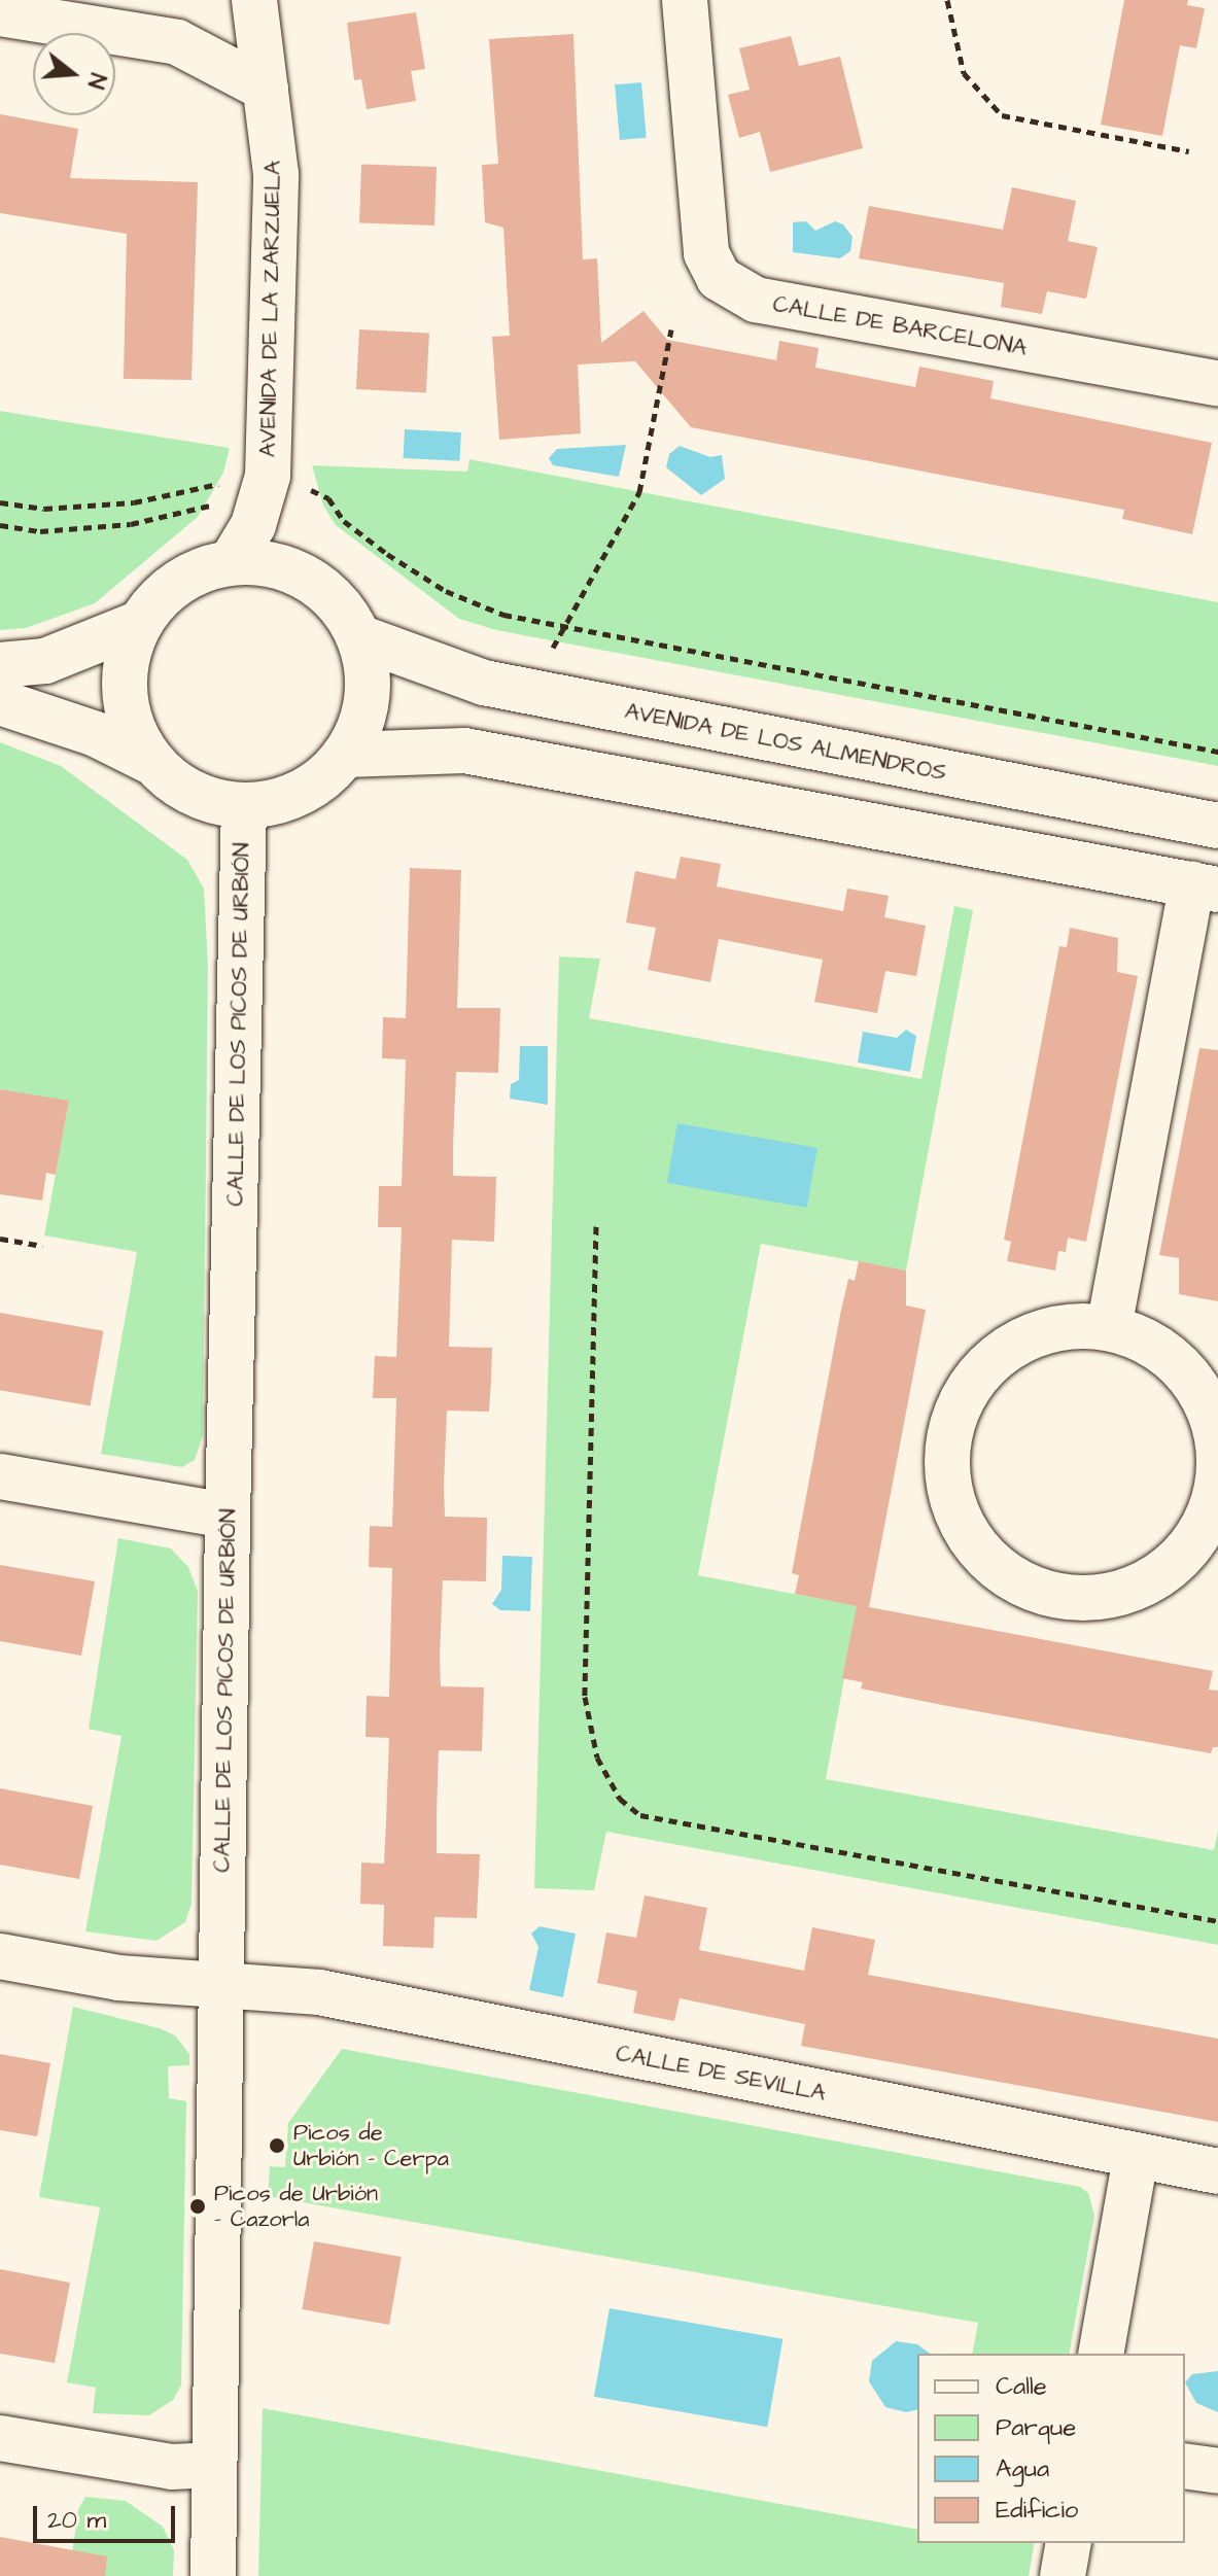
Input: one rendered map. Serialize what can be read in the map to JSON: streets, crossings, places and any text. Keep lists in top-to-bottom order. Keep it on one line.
{"streets":{"street":["AVENIDA DE LA ZARZUELA","CALLE DE BARCELONA","AVENIDA DE LOS ALMENDROS","CALLE DE LOS PICOS DE URBIÓN","CALLE DE SEVILLA"]},"crossings":[["AVENIDA DE LA ZARZUELA","AVENIDA DE LOS ALMENDROS"],["AVENIDA DE LA ZARZUELA","CALLE DE LOS PICOS DE URBIÓN"],["AVENIDA DE LOS ALMENDROS","CALLE DE LOS PICOS DE URBIÓN"],["CALLE DE LOS PICOS DE URBIÓN","CALLE DE SEVILLA"]],"places":["Picos de Urbión - Cerpa","Picos de Urbión - Cazorla"],"legend":["Calle","Parque","Agua","Edificio"],"scale_bar":"20 m","north":"right"}
